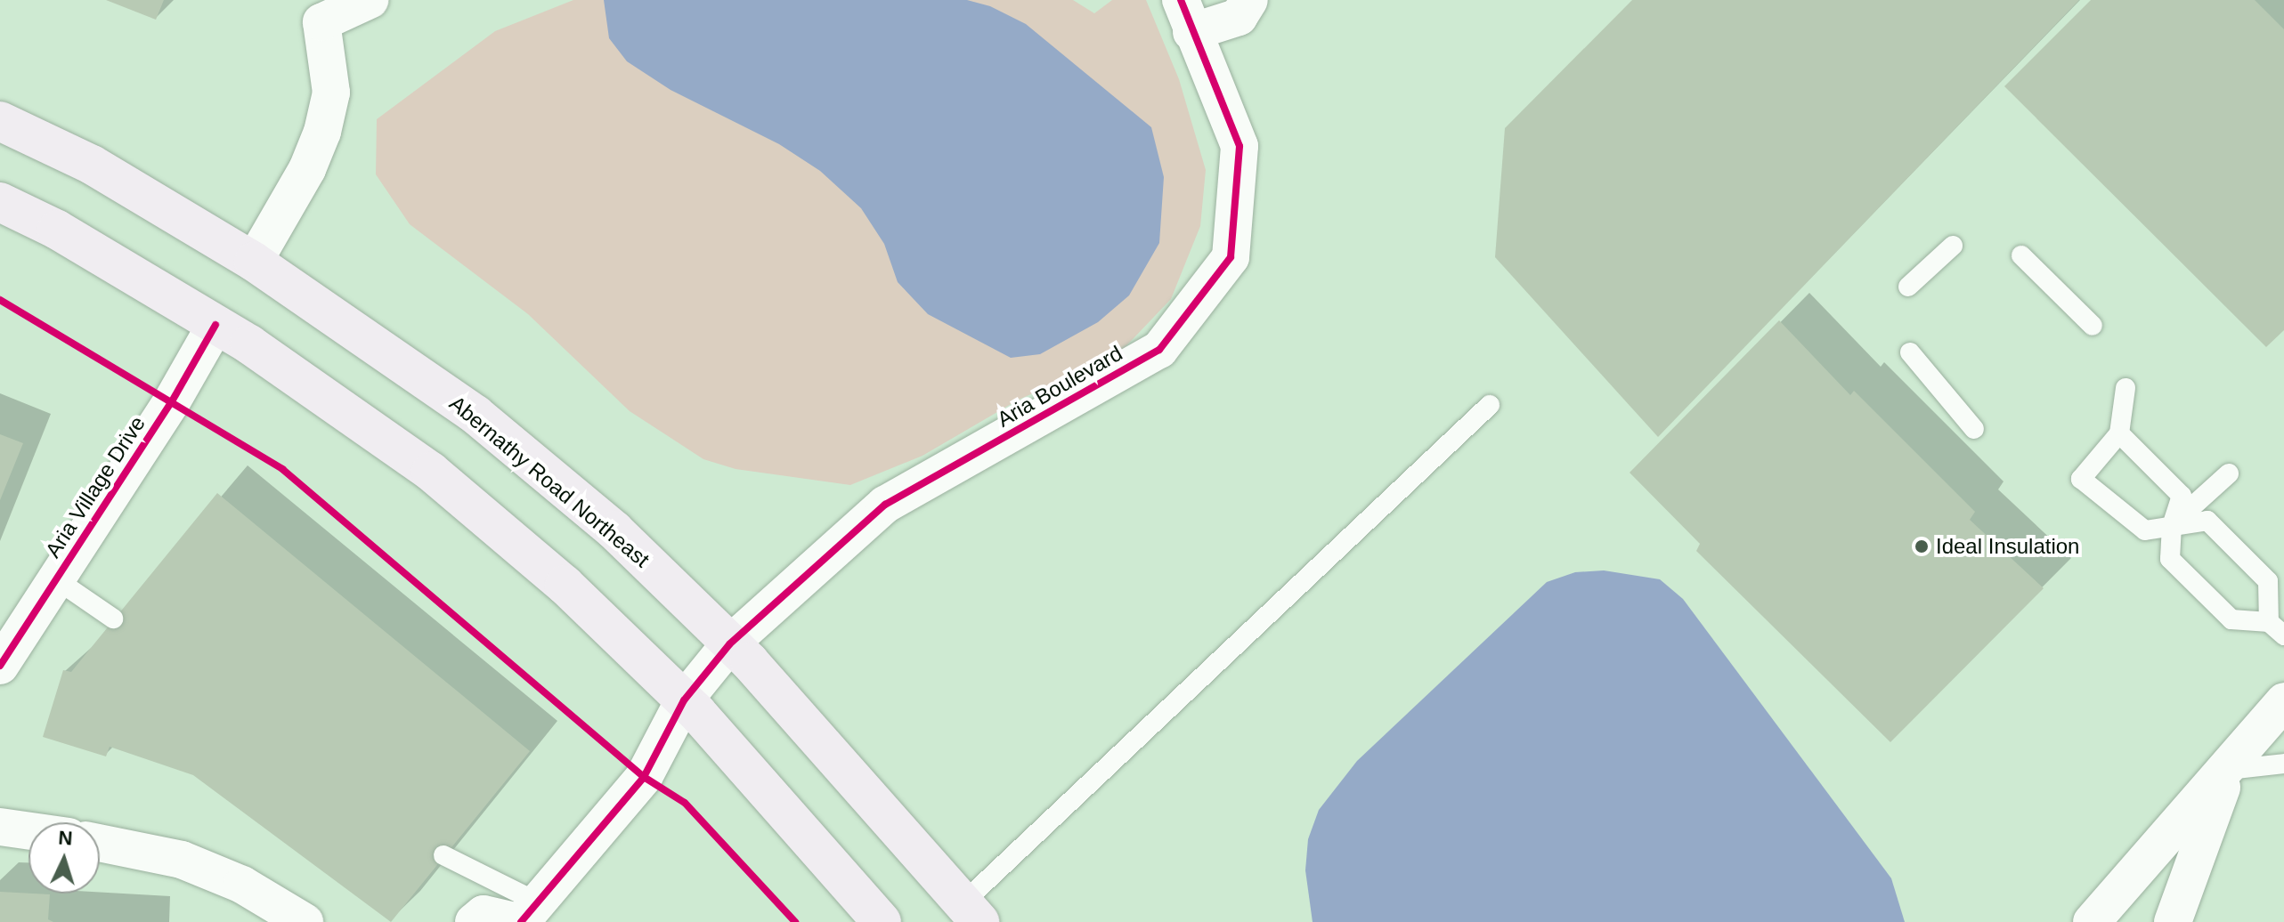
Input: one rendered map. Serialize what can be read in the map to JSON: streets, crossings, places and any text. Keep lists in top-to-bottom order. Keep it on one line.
{"streets":{"main road":["Abernathy Road Northeast"],"street":["Aria Boulevard","Aria Village Drive"]},"crossings":[["Aria Boulevard","Abernathy Road Northeast"]],"places":["Ideal Insulation"],"north":"top"}
